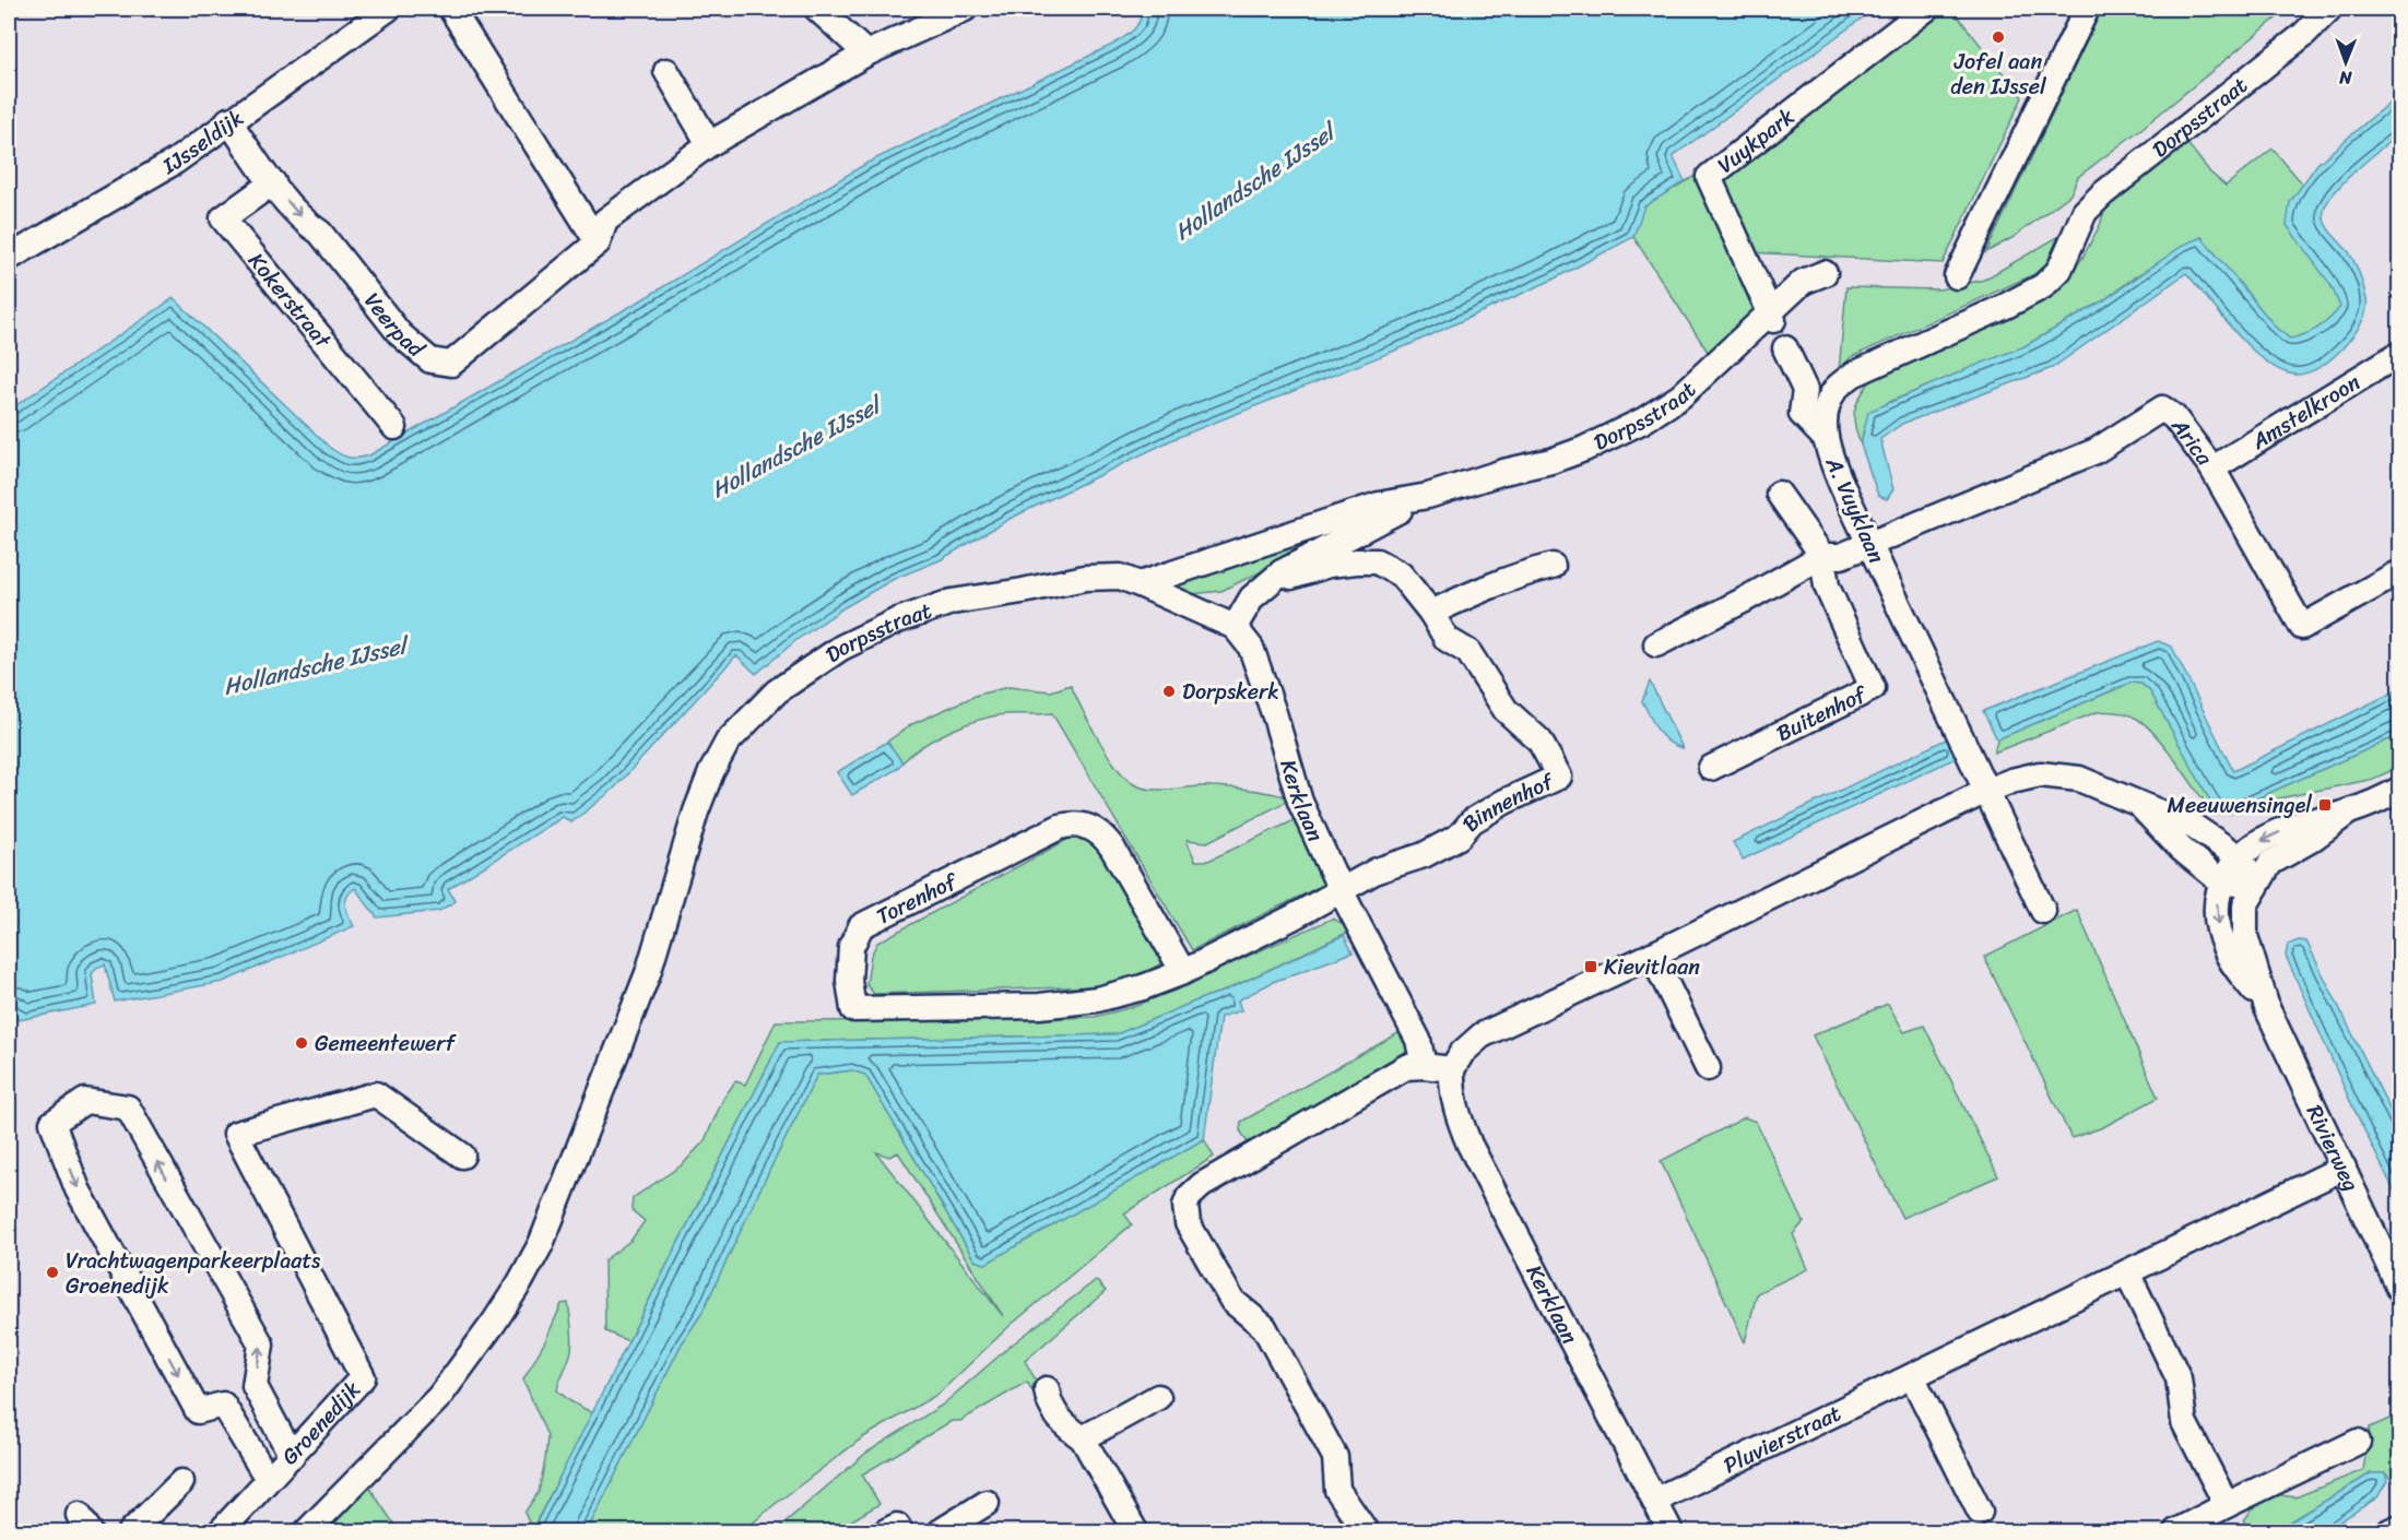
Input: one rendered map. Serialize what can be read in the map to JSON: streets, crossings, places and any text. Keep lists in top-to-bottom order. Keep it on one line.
{"streets":{"street":["Dorpsstraat","IJsseldijk","Vuykpark","Kokerstraat","Veerpad","Amstelkroon","Arica","A. Vuyklaan","Buitenhof","Kerklaan","Binnenhof","Torenhof","Rivierweg","Groenedijk","Pluvierstraat"]},"crossings":[["Dorpsstraat","Vuykpark"],["Dorpsstraat","A. Vuyklaan"],["Dorpsstraat","Kerklaan"],["Dorpsstraat","Binnenhof"],["IJsseldijk","Veerpad"],["Kokerstraat","Veerpad"],["Amstelkroon","Arica"],["Arica","A. Vuyklaan"],["Kerklaan","Binnenhof"],["Kerklaan","Torenhof"],["Kerklaan","Pluvierstraat"],["Binnenhof","Torenhof"],["Rivierweg","Pluvierstraat"]],"water":["Hollandsche IJssel"],"places":{"other":["Jofel aan den IJssel","Dorpskerk","Gemeentewerf","Vrachtwagenparkeerplaats Groenedijk"],"transit":["Meeuwensingel","Kievitlaan"]},"north":"bottom"}
